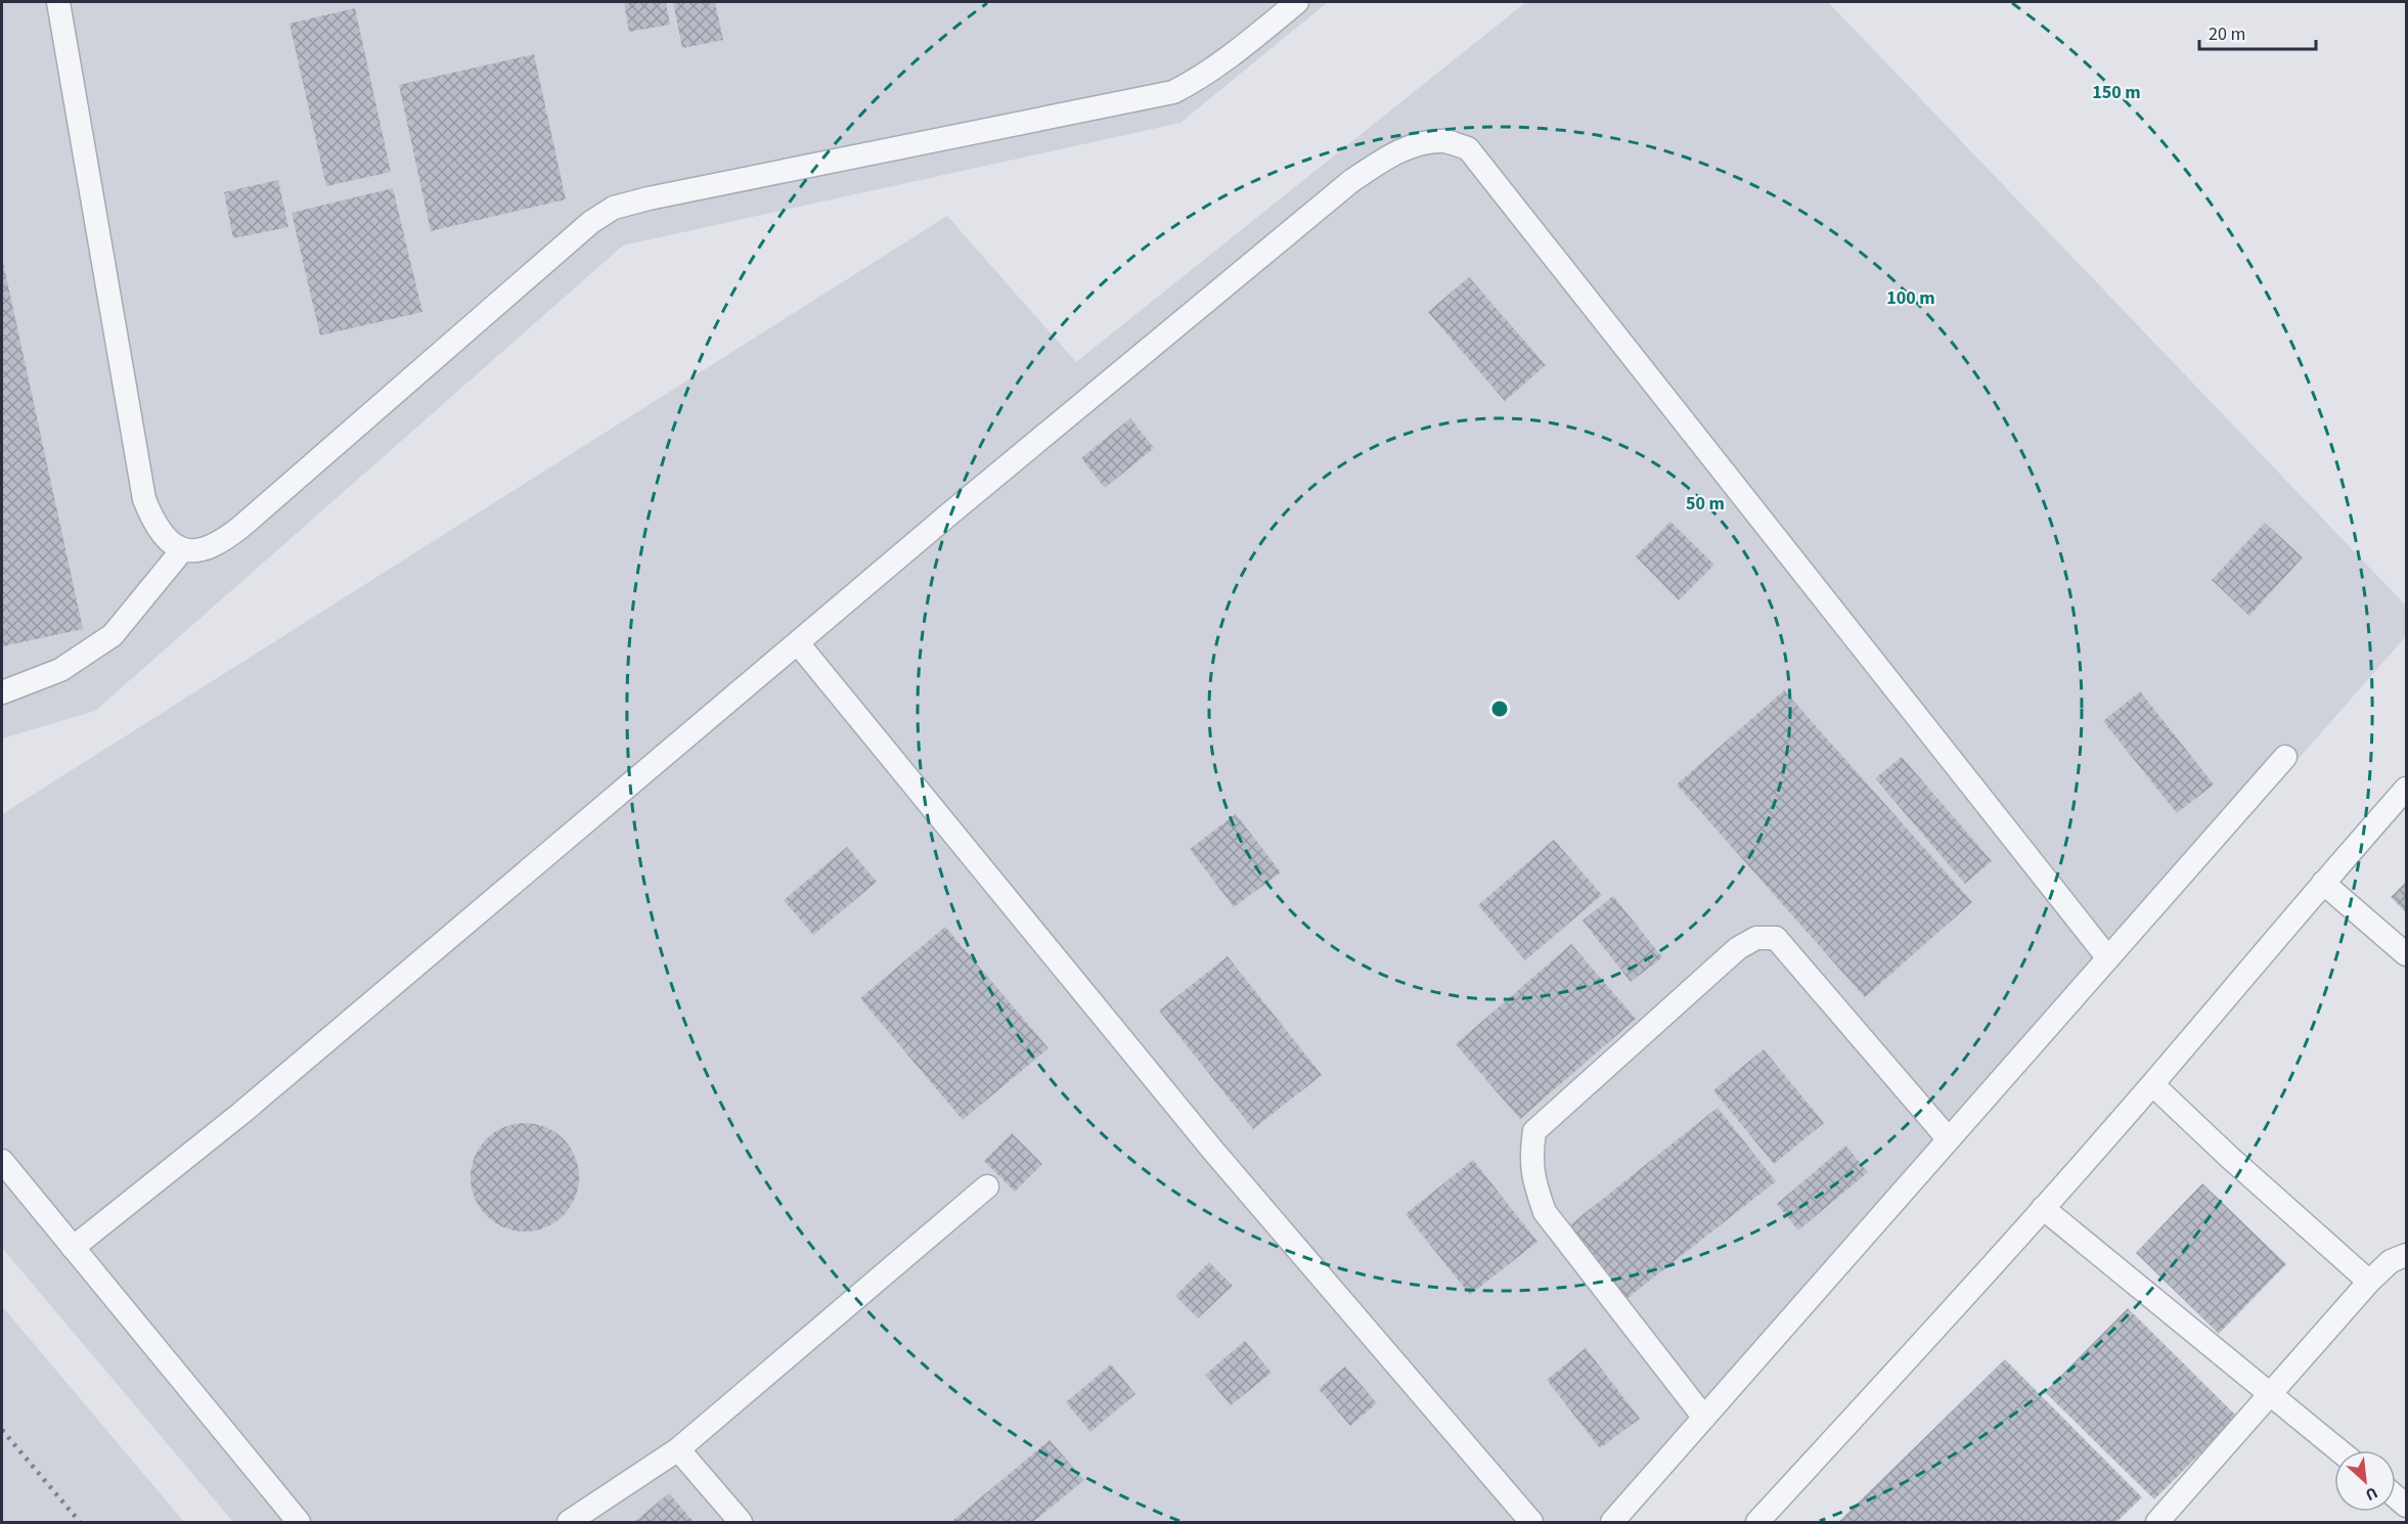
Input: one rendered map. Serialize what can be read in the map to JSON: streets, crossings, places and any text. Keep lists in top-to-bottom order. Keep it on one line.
{"scale_bar":"20 m","north":"bottom right","rings":["150 m","100 m","50 m"]}
